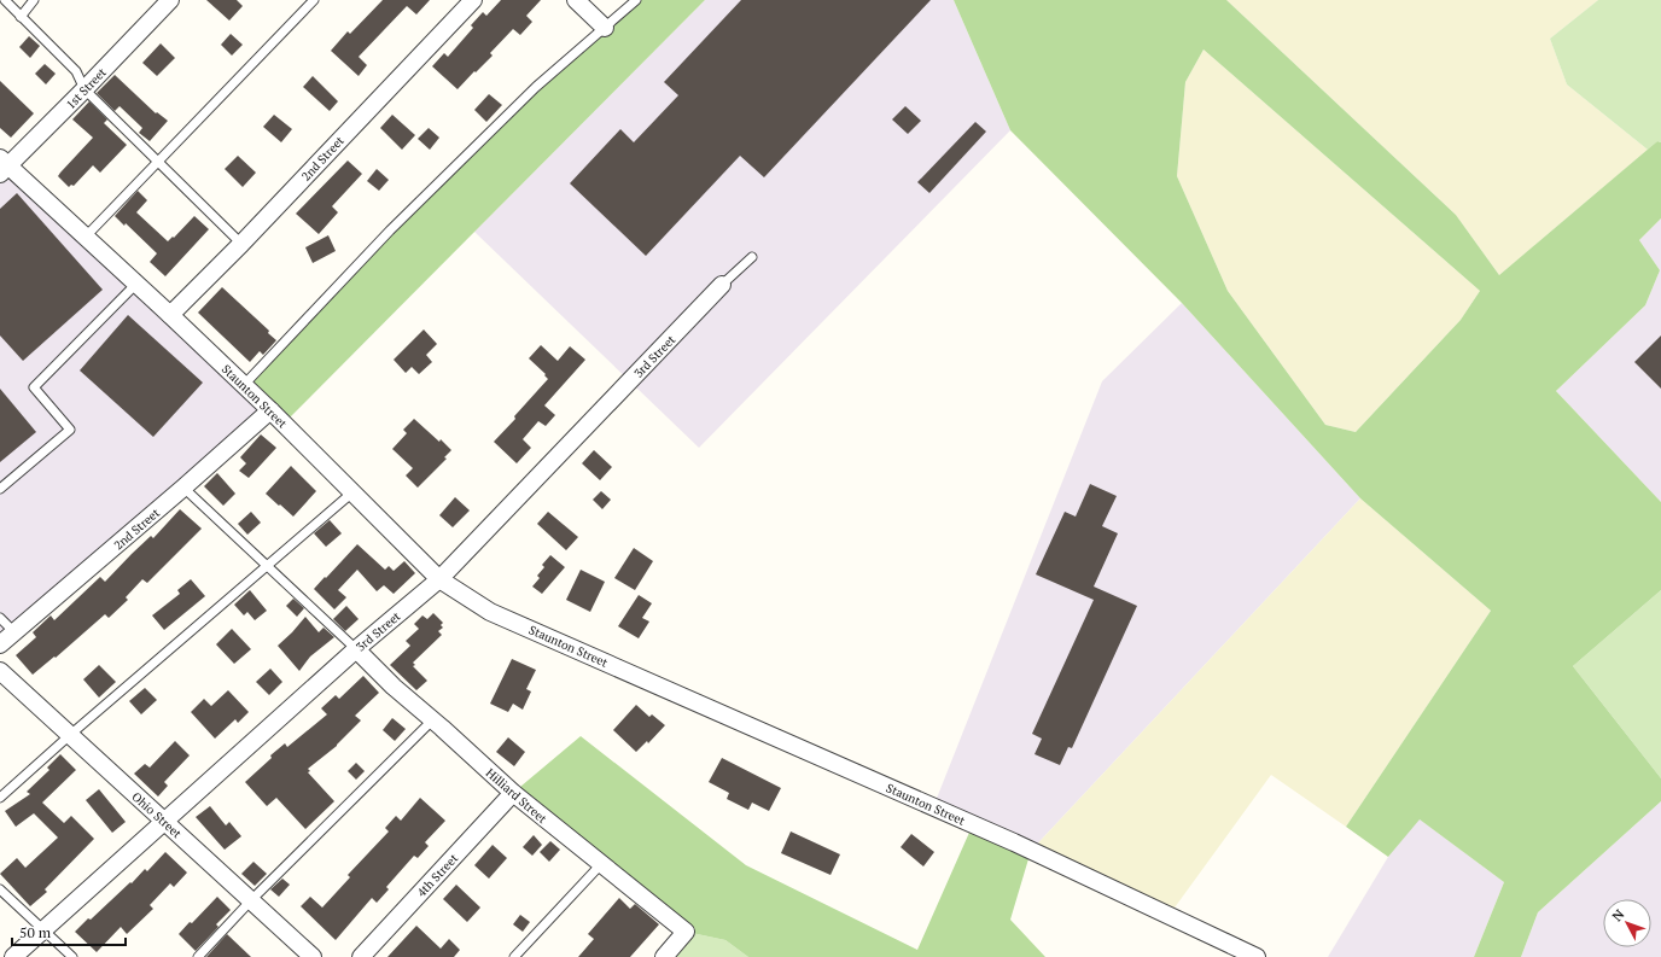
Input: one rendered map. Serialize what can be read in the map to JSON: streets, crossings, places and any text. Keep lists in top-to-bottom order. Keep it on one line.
{"streets":{"street":["1st Street","2nd Street","3rd Street","Staunton Street","Hilliard Street","Ohio Street","4th Street"]},"crossings":[["1st Street","Staunton Street"],["2nd Street","Staunton Street"],["3rd Street","Staunton Street"],["3rd Street","Hilliard Street"],["3rd Street","Ohio Street"],["Hilliard Street","4th Street"]],"scale_bar":"50 m","north":"top left"}
